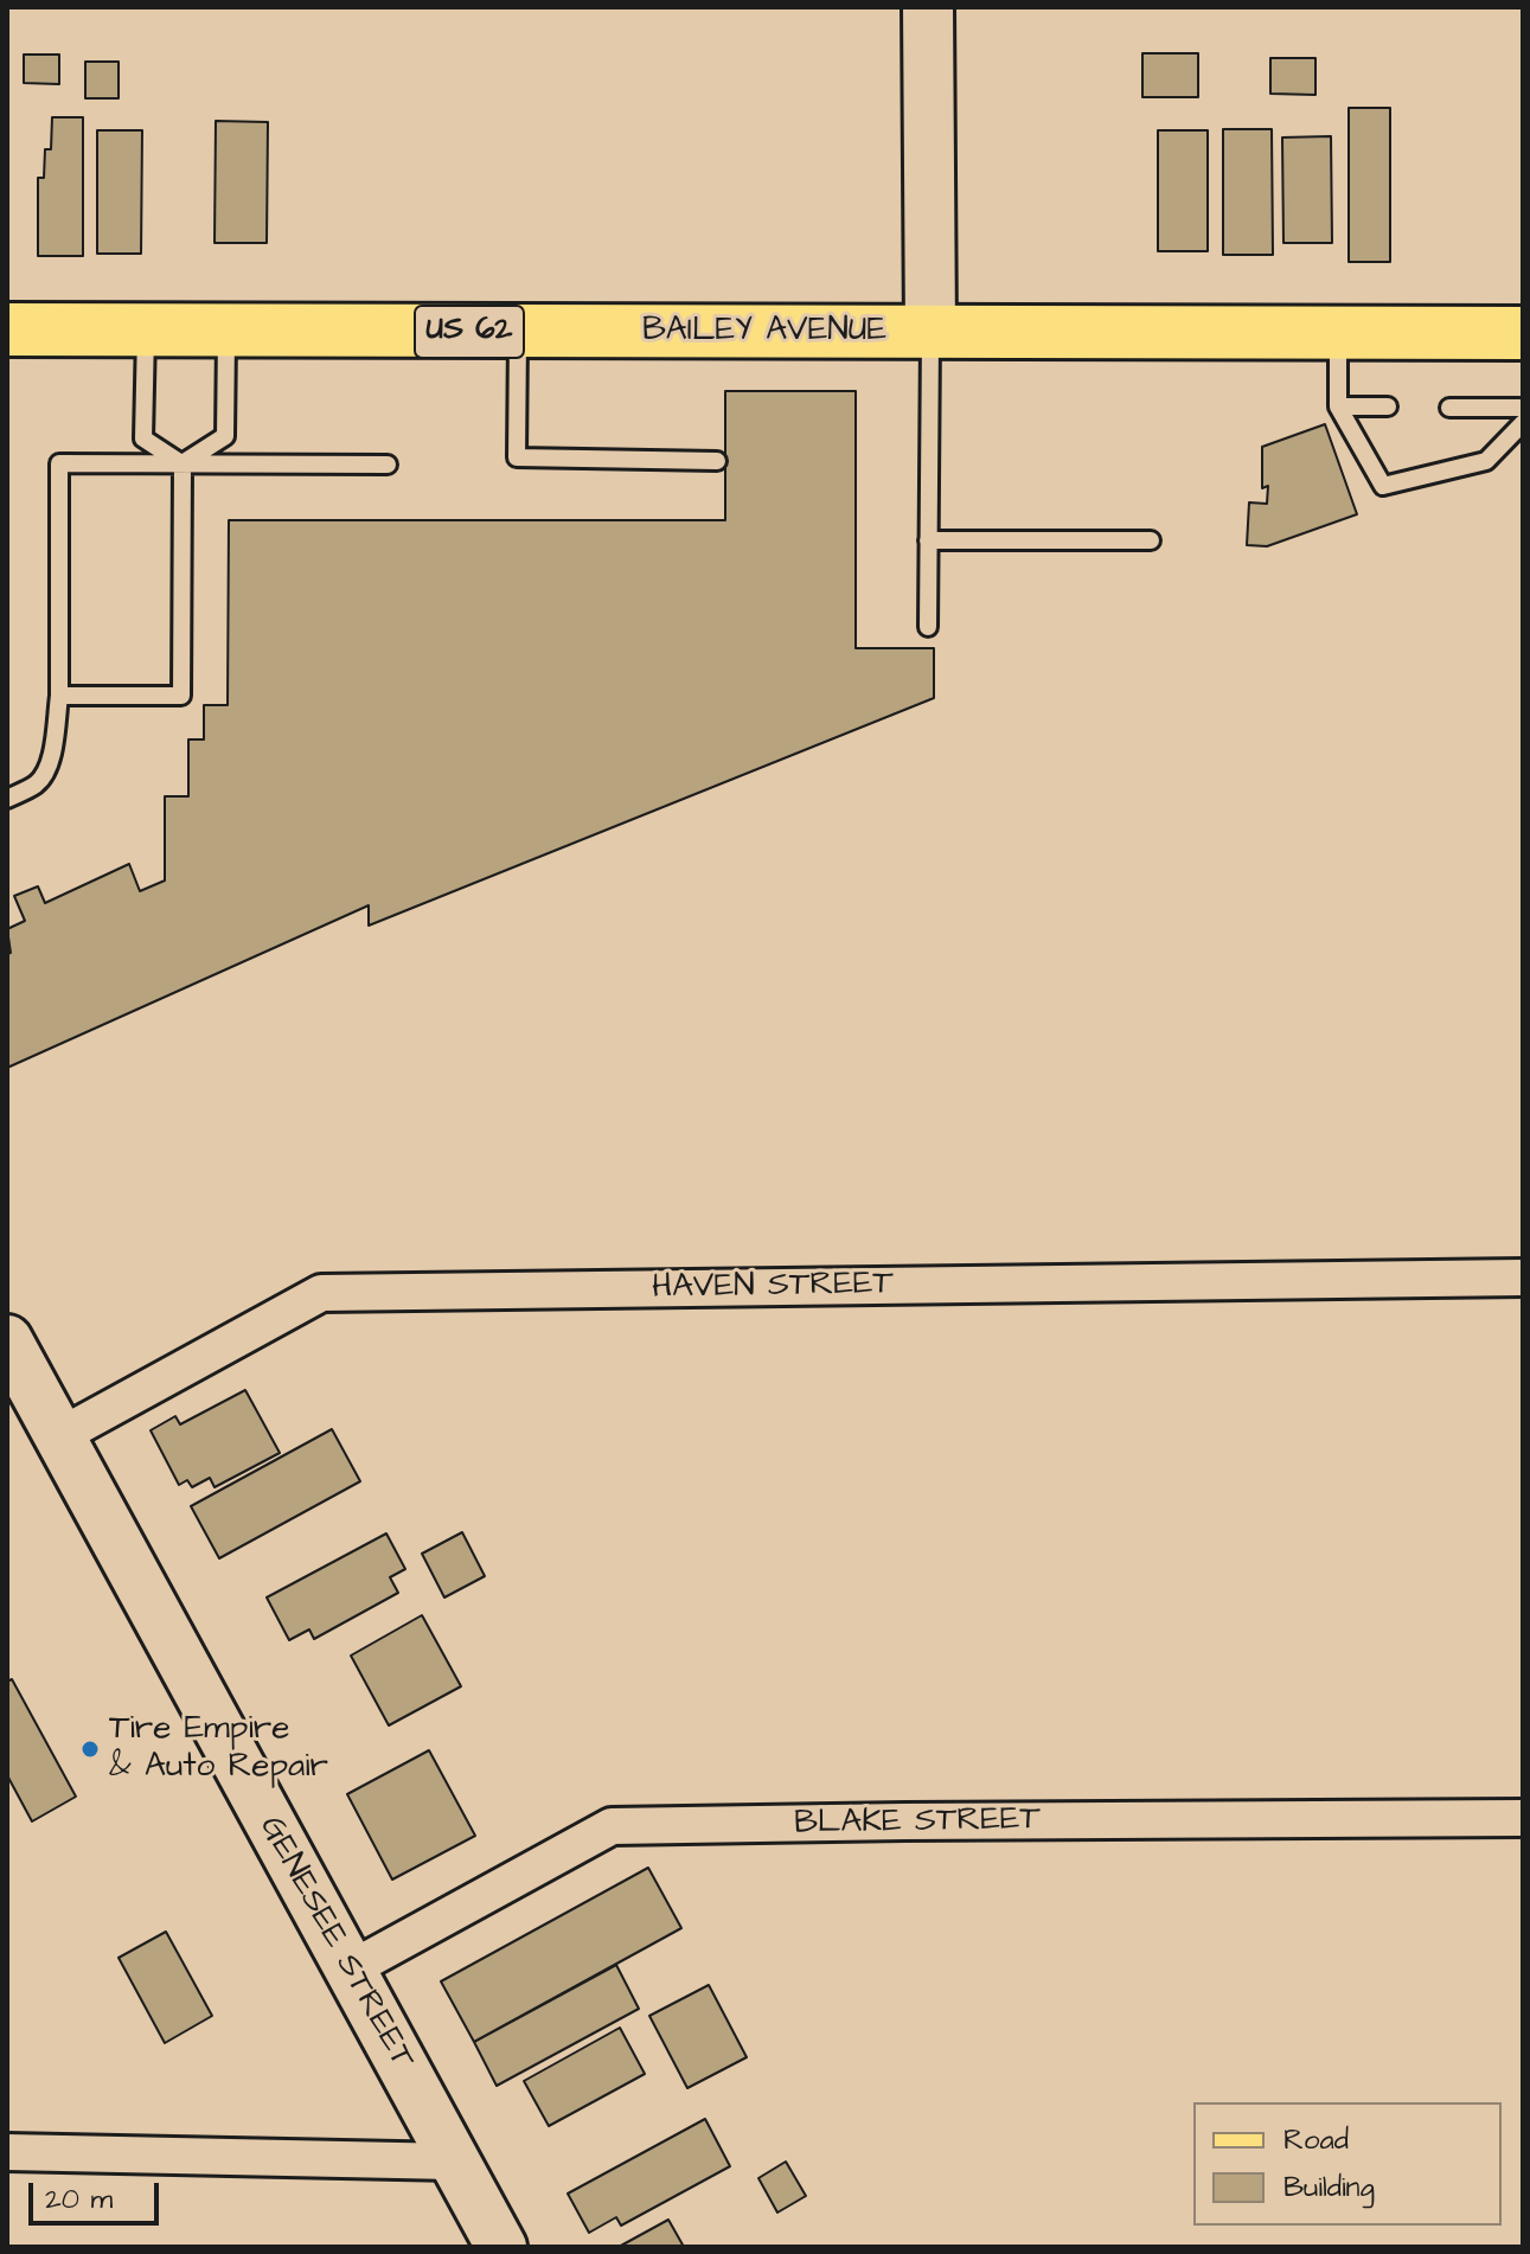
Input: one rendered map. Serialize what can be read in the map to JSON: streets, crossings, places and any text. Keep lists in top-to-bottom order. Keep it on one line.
{"streets":{"main road":["US 62","BAILEY AVENUE","GENESEE STREET"],"street":["HAVEN STREET","BLAKE STREET"]},"crossings":[["HAVEN STREET","GENESEE STREET"],["BLAKE STREET","GENESEE STREET"]],"places":["Tire Empire & Auto Repair"],"legend":["Road","Building"],"scale_bar":"20 m"}
